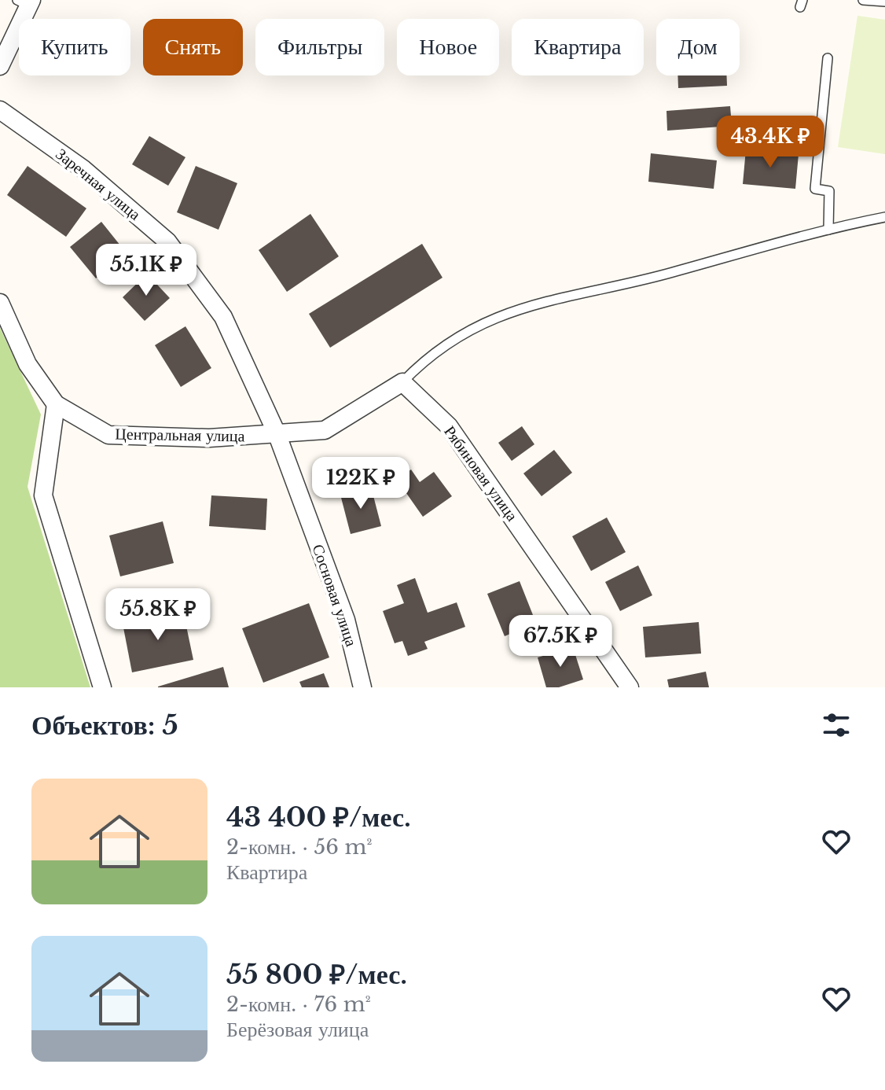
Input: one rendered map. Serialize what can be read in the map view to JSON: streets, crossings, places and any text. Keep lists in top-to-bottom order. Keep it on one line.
{"streets":{"street":["Заречная улица","Центральная улица","Рябиновая улица","Сосновая улица"]},"crossings":[["Заречная улица","Центральная улица"],["Заречная улица","Сосновая улица"],["Центральная улица","Сосновая улица"]],"page":{"chip":["Купить","Снять","Фильтры","Новое","Квартира","Дом"],"price":["43.4K ₽","55.1K ₽","122K ₽","55.8K ₽","67.5K ₽"],"heading":"Объектов: 5","list":[{"name":"43 400 ₽/мес.","note":"2-комн. · 56 m² · Квартира"},{"name":"55 800 ₽/мес.","note":"2-комн. · 76 m² · Берёзовая улица"}]}}
